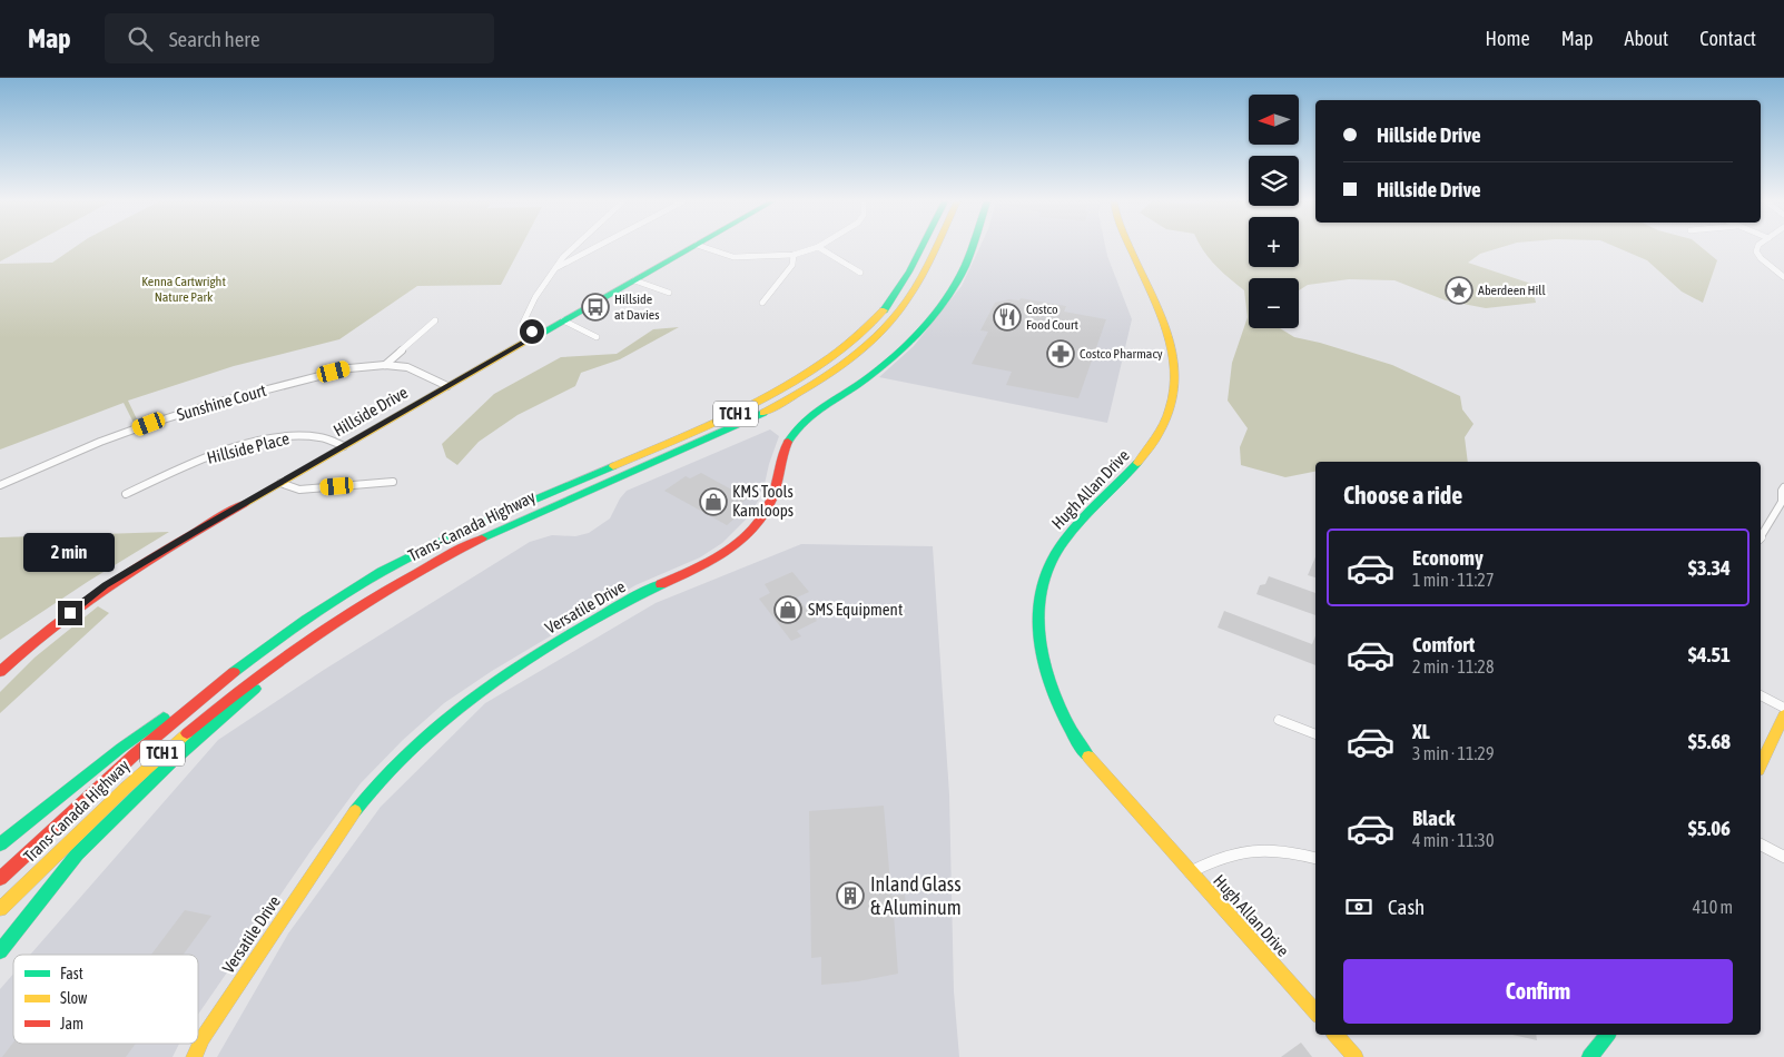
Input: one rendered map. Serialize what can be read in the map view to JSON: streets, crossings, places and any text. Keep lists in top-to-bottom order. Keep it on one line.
{"streets":{"main road":["Hillside Drive","TCH 1","Hugh Allan Drive","Trans-Canada Highway","Versatile Drive"],"street":["Sunshine Court","Hillside Place"]},"crossings":[["Sunshine Court","Hillside Drive"],["Hillside Drive","Hillside Place"]],"parks":["Kenna Cartwright Nature Park"],"places":{"place":["Aberdeen Hill"],"bus stop":["Hillside at Davies"],"restaurant":["Costco Food Court"],"pharmacy":["Costco Pharmacy"],"shop":["KMS Tools Kamloops","SMS Equipment"],"building":["Inland Glass & Aluminum"]},"legend":["Fast","Slow","Jam"],"north":"left","page":{"header":"Map","search":"Search here","nav":["Home","Map","About","Contact"],"map_buttons":["+","−"],"banner":["Hillside Drive","Hillside Drive"],"heading":"Choose a ride","list":[{"name":"Economy","note":"1 min · 11:27","value":"$3.34"},{"name":"Comfort","note":"2 min · 11:28","value":"$4.51"},{"name":"XL","note":"3 min · 11:29","value":"$5.68"},{"name":"Black","note":"4 min · 11:30","value":"$5.06"}],"bubble":"2 min","pay":["Cash","410 m"],"buttons":"Confirm"}}
